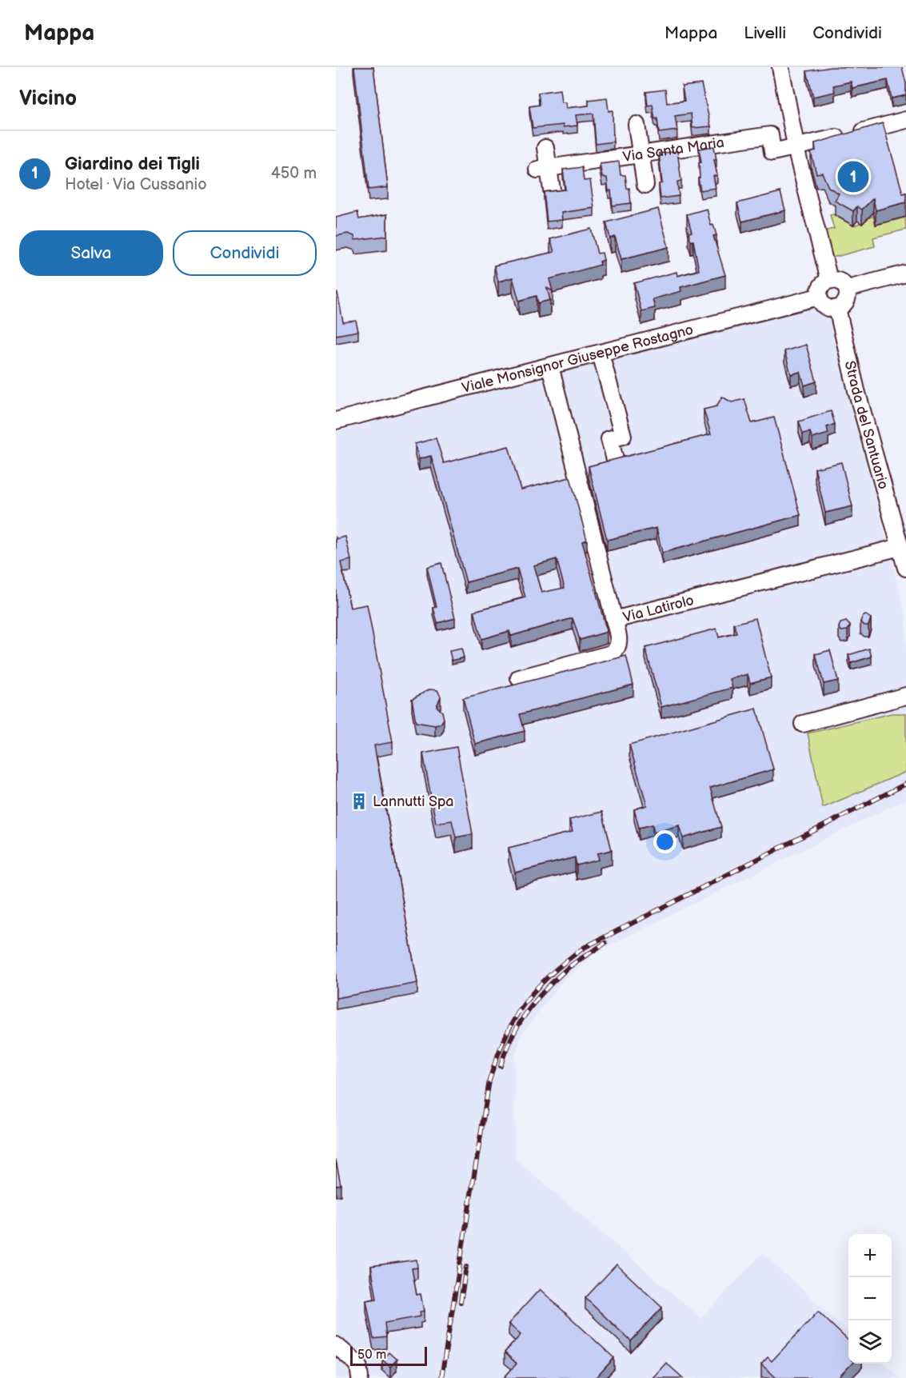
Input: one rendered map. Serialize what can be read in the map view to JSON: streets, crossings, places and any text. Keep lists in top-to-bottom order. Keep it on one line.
{"streets":{"street":["Via Santa Maria","Viale Monsignor Giuseppe Rostagno","Strada del Santuario","Via Latirolo"]},"crossings":[["Viale Monsignor Giuseppe Rostagno","Strada del Santuario"],["Viale Monsignor Giuseppe Rostagno","Via Latirolo"],["Strada del Santuario","Via Latirolo"]],"places":{"building":["Lannutti Spa"]},"scale_bar":"50 m","page":{"header":"Mappa","nav":["Mappa","Livelli","Condividi"],"heading":"Vicino","list":[{"mark":"1","name":"Giardino dei Tigli","note":"Hotel · Via Cussanio","value":"450 m"}],"pins":"1","buttons":["Salva","Condividi"],"map_buttons":["+","−"],"scale":"50 m"}}
